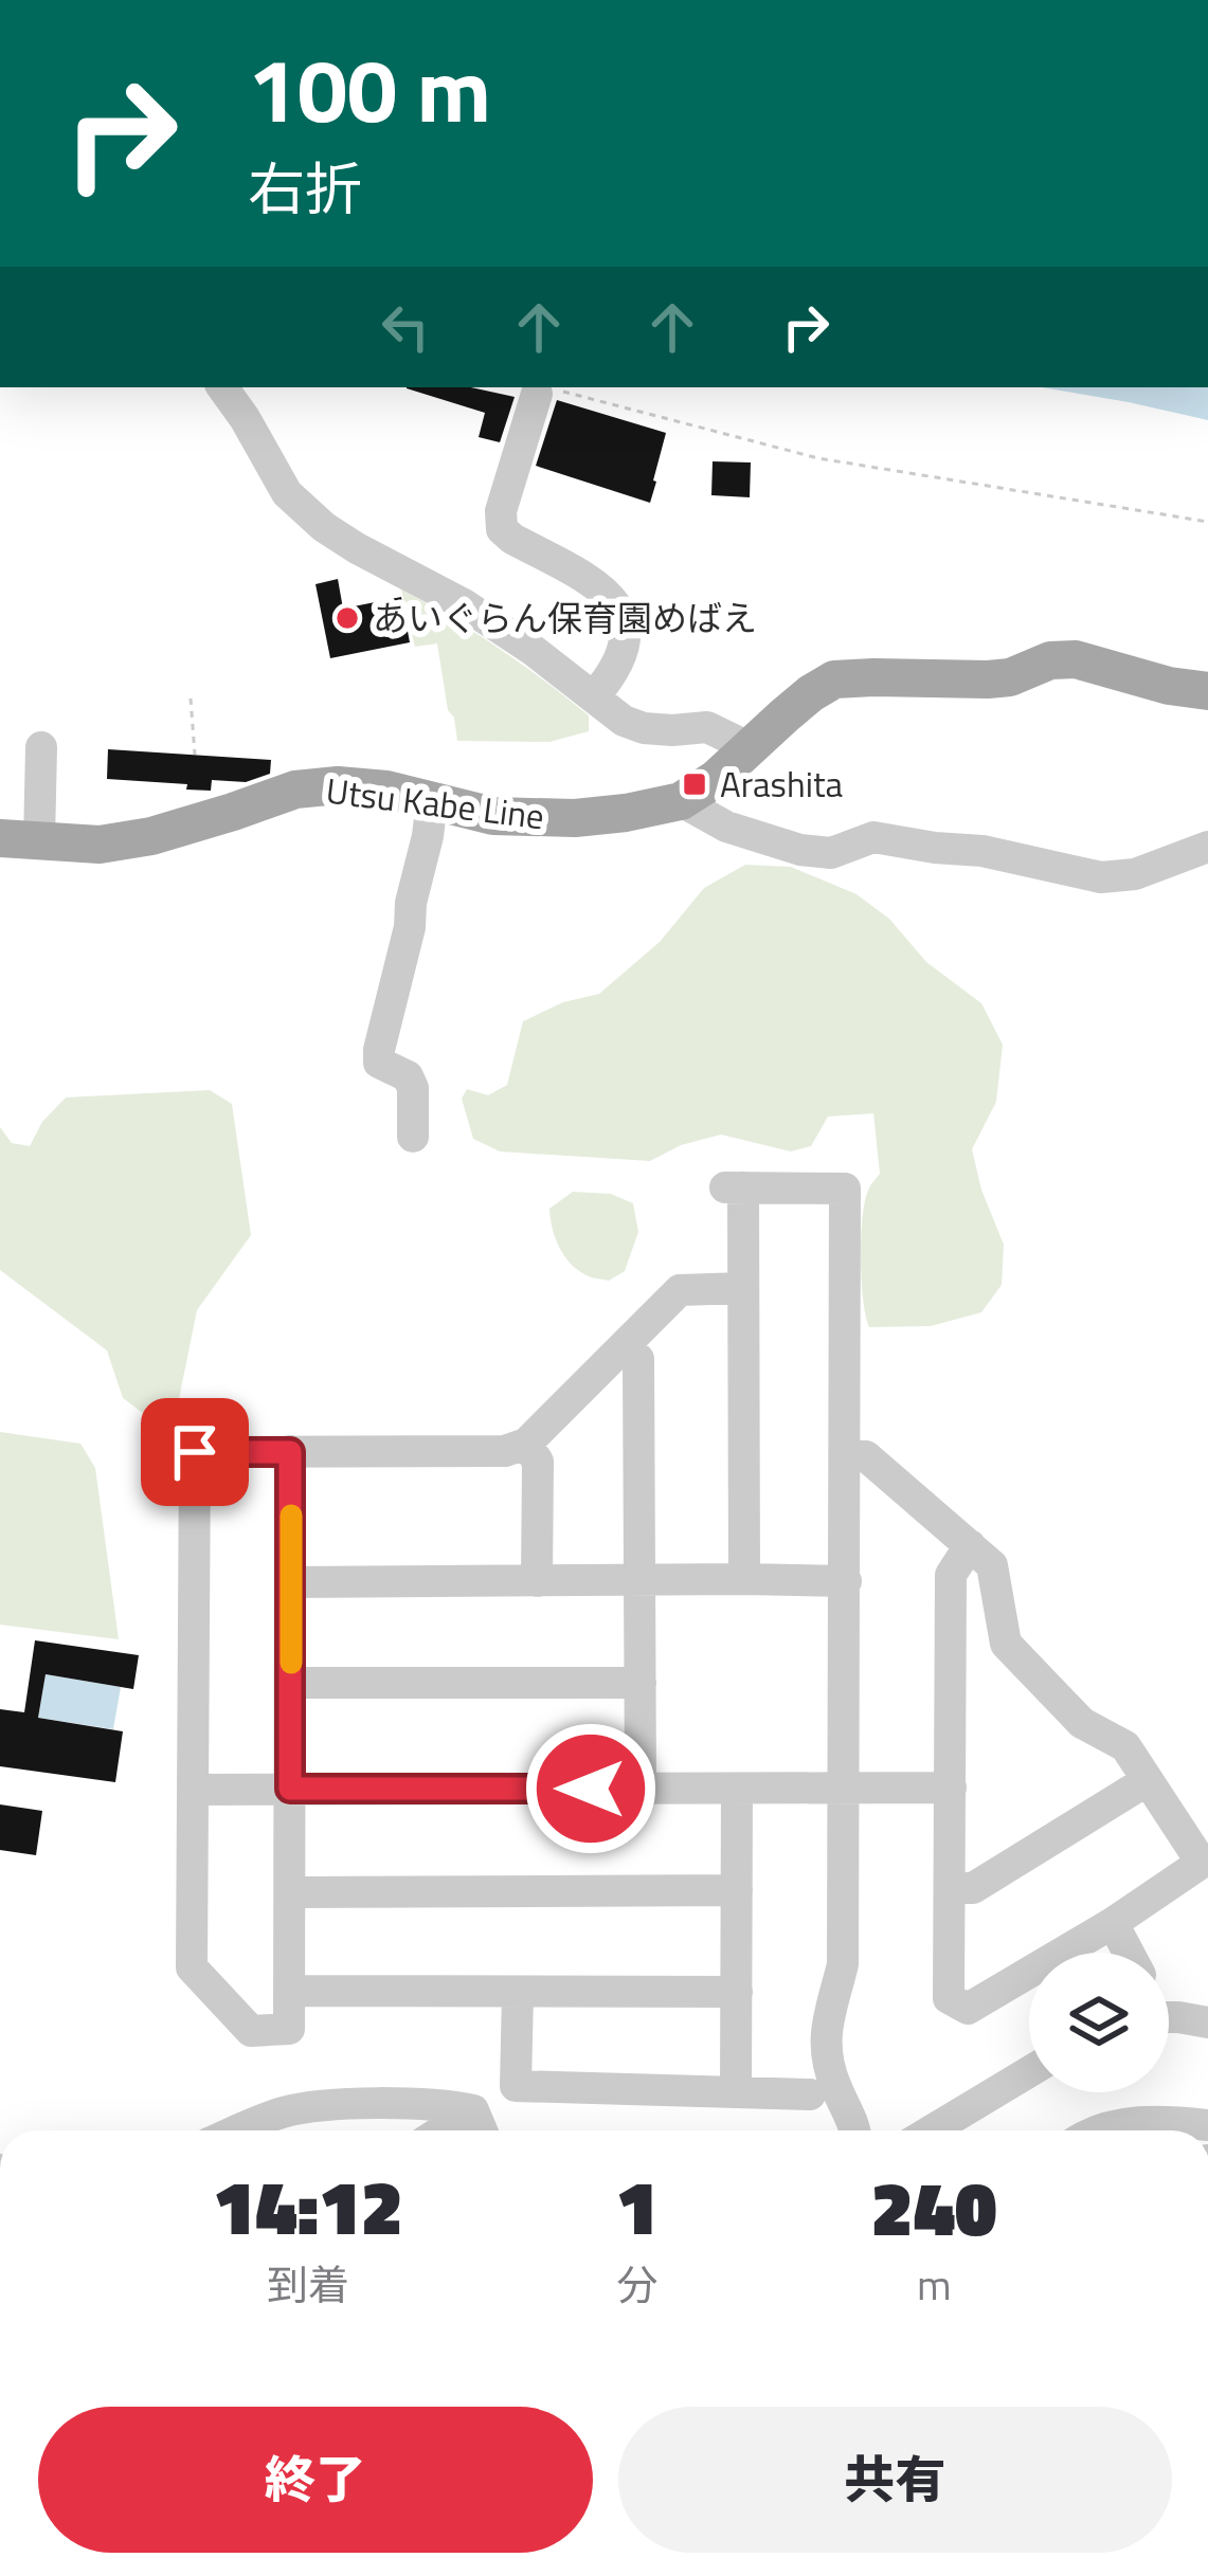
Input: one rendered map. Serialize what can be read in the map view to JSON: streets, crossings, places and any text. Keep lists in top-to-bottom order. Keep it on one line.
{"streets":{"main road":["Utsu Kabe Line"]},"places":{"other":["あいぐらん保育園めばえ"],"transit":["Arashita"]},"page":{"turn":["100 m","右折"],"eta":["14:12","到着","1","分","240","m"],"buttons":["終了","共有"]}}
